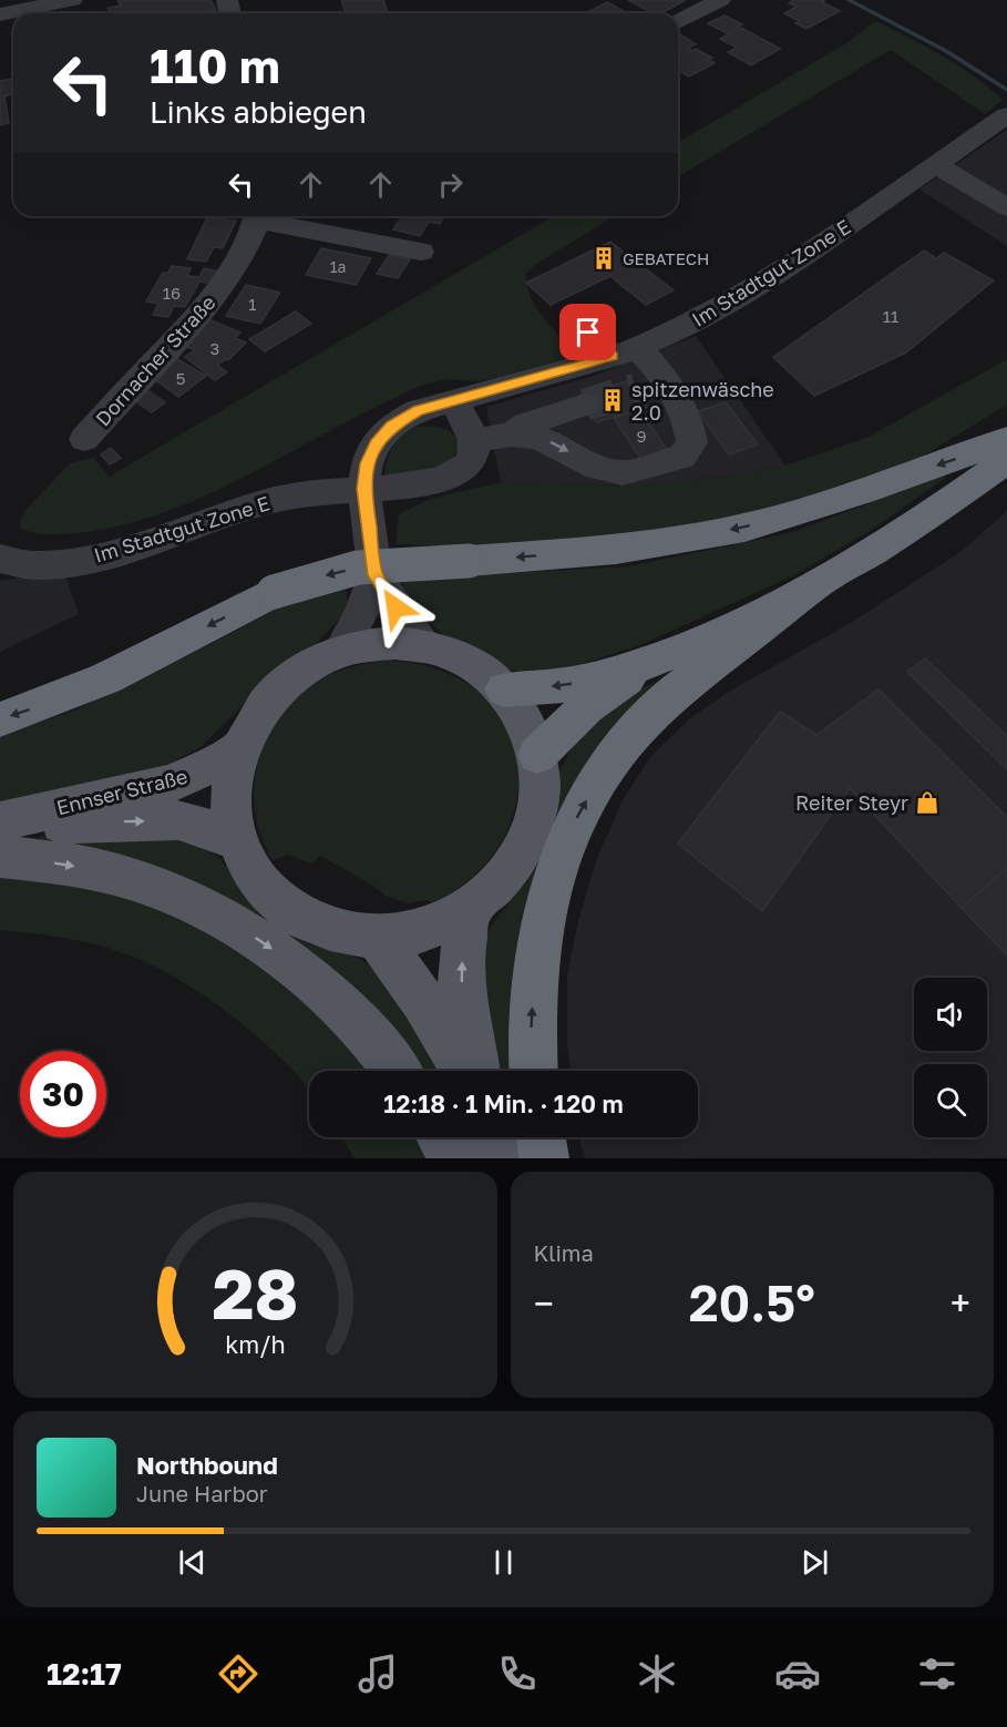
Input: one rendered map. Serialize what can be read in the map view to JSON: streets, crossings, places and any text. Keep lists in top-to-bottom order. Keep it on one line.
{"streets":{"main road":["Ennser Straße"],"street":["Im Stadtgut Zone E","Dornacher Straße"]},"places":{"building":["GEBATECH","spitzenwäsche 2.0"],"shop":["Reiter Steyr"]},"house_numbers":["1a","16","1","11","3","5","9"],"page":{"turn":["110 m","Links abbiegen"],"limit":"30","trip":"12:18 · 1 Min. · 120 m","tile":"Klima","heat":["−","20.5°","+"],"song":["Northbound","June Harbor"],"tabs":"12:17","gauge":["28","km/h"]}}
